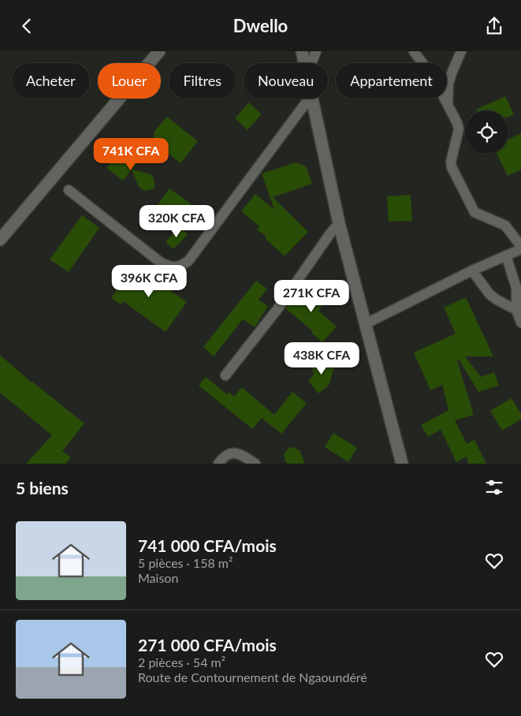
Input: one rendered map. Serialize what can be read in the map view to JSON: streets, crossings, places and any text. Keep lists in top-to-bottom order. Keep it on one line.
{"page":{"header":"Dwello","chip":["Acheter","Louer","Filtres","Nouveau","Appartement"],"price":["741K CFA","320K CFA","396K CFA","271K CFA","438K CFA"],"heading":"5 biens","list":[{"name":"741 000 CFA/mois","note":"5 pièces · 158 m² · Maison"},{"name":"271 000 CFA/mois","note":"2 pièces · 54 m² · Route de Contournement de Ngaoundéré"}]}}
